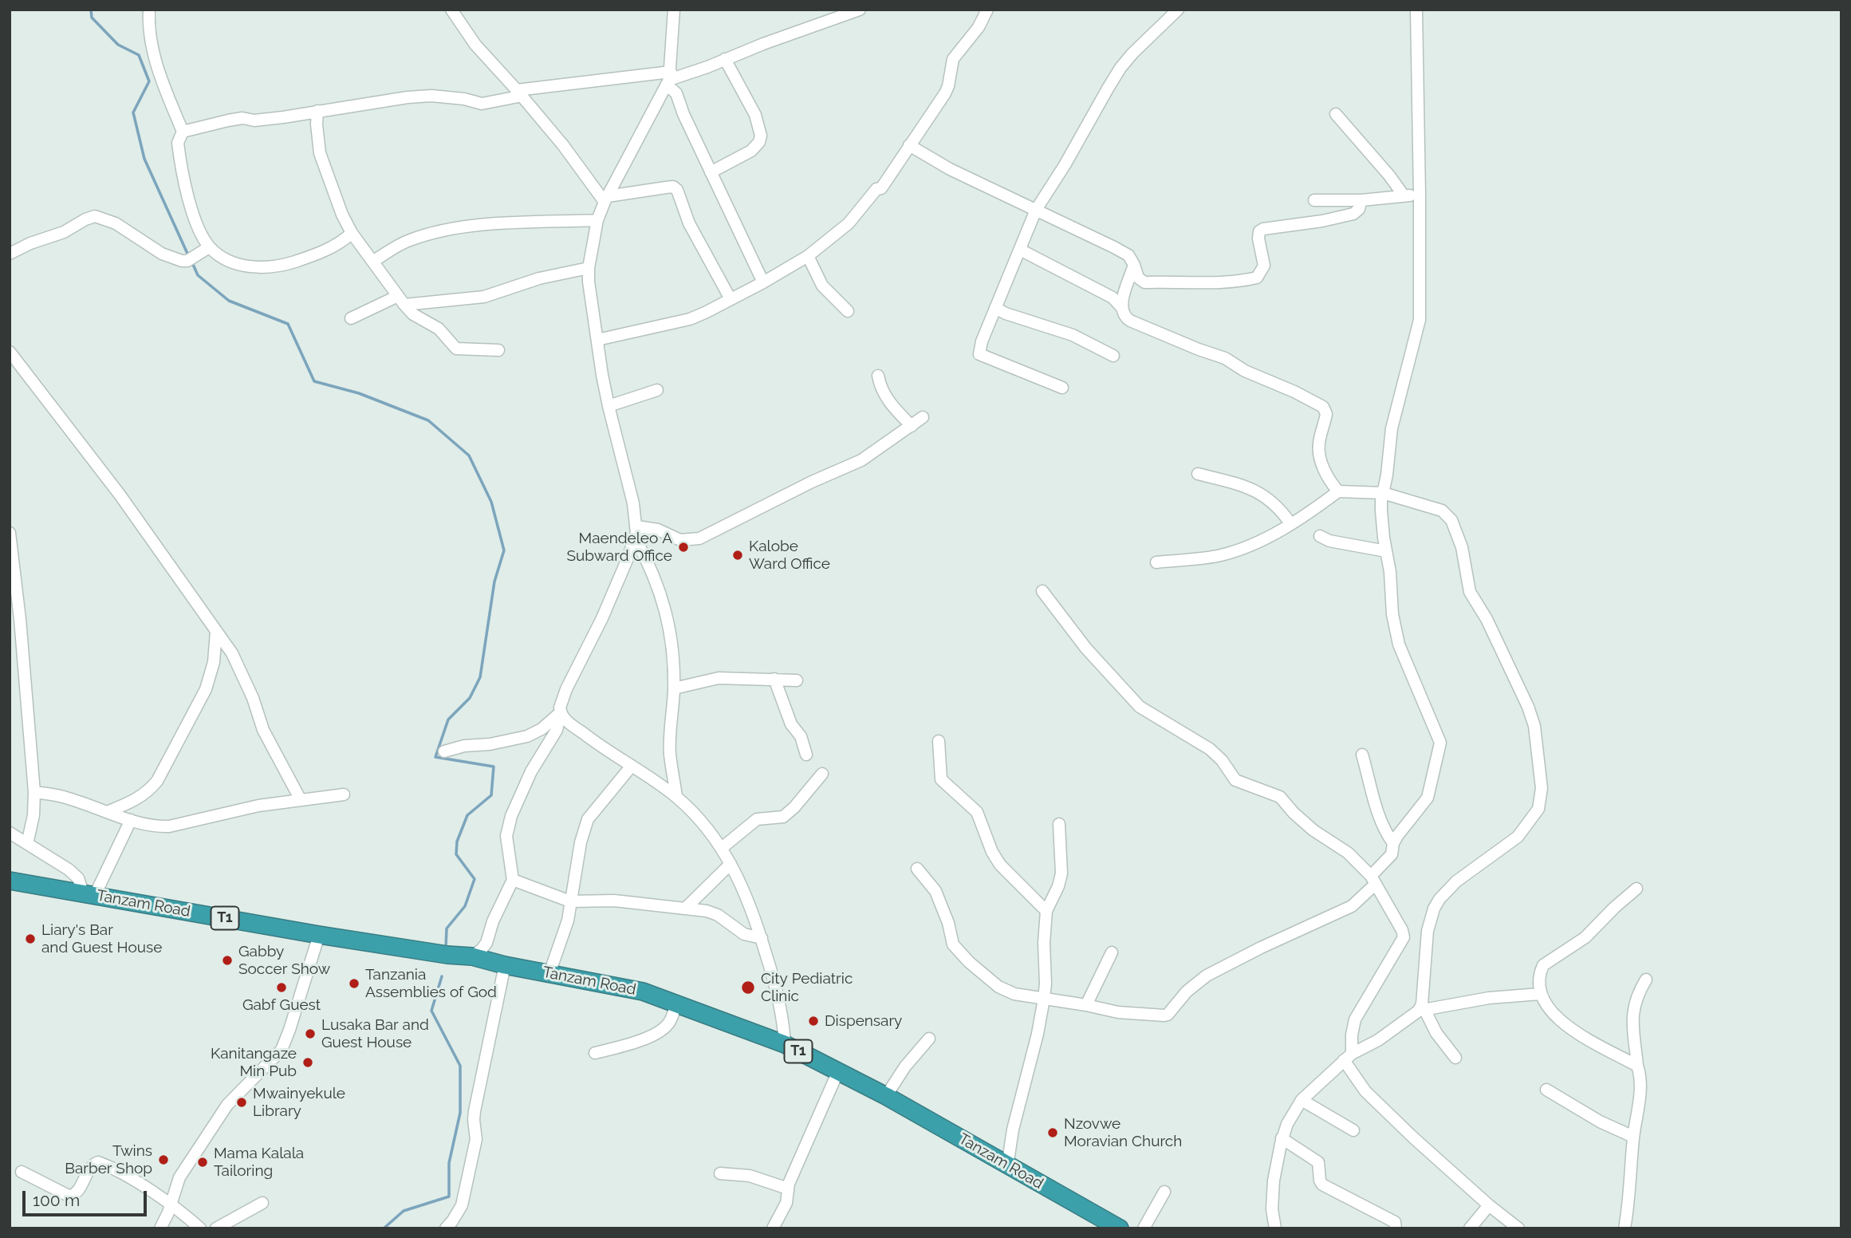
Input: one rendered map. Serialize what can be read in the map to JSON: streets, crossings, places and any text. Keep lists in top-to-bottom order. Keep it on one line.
{"streets":{"highway":["Tanzam Road","T1"]},"places":["Maendeleo A Subward Office","Kalobe Ward Office","Liary's Bar and Guest House","Gabby Soccer Show","Tanzania Assemblies of God","Gabf Guest","City Pediatric Clinic","Dispensary","Lusaka Bar and Guest House","Kanitangaze Min Pub","Mwainyekule Library","Nzovwe Moravian Church","Twins Barber Shop","Mama Kalala Tailoring"],"scale_bar":"100 m"}
